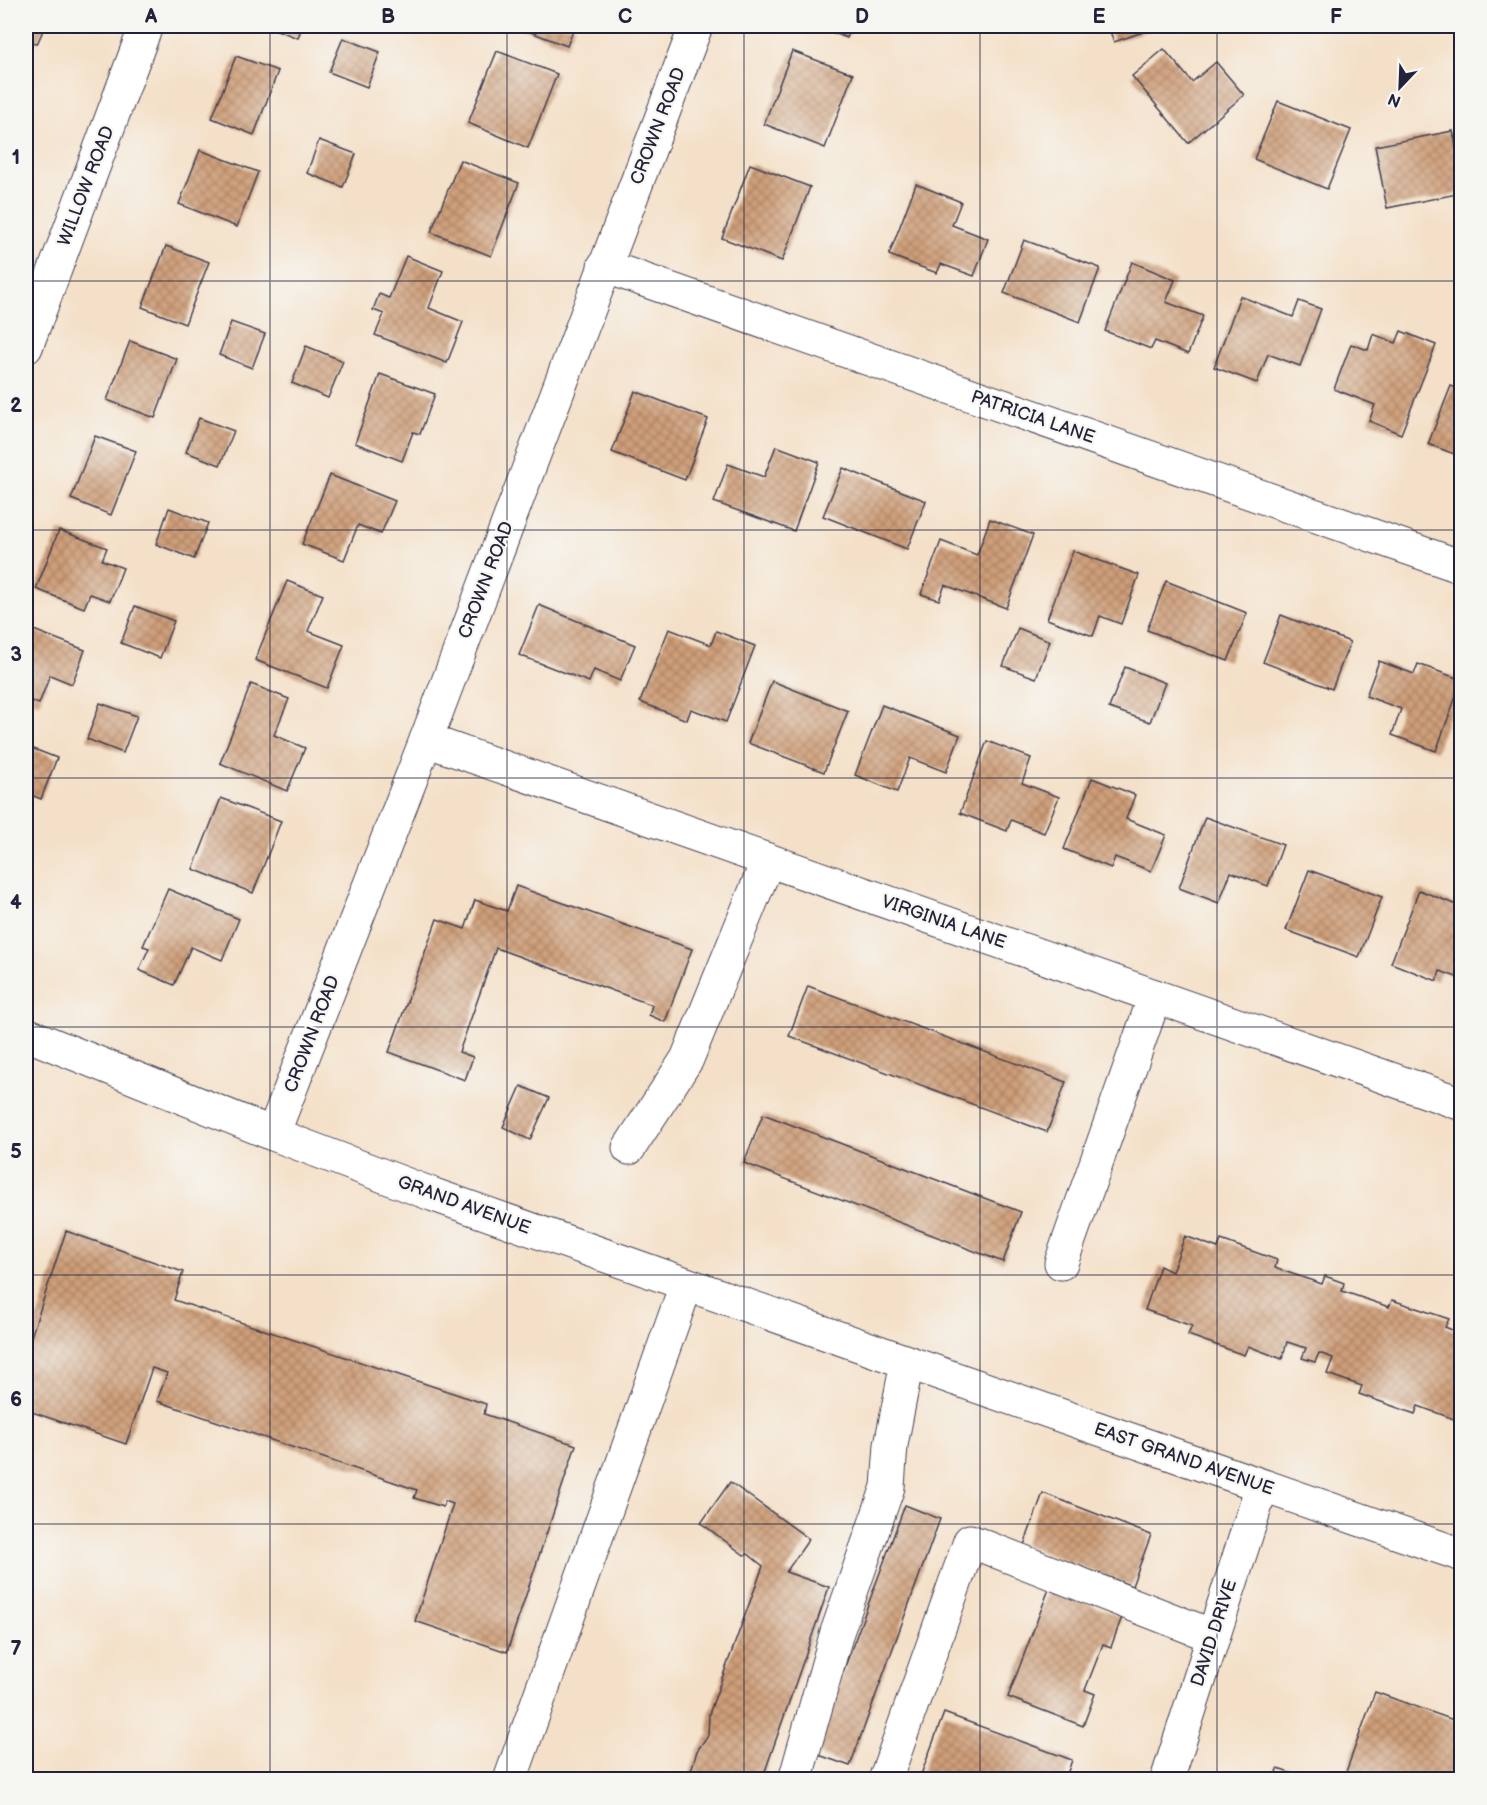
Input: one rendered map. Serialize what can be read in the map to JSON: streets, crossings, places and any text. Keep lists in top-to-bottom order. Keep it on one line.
{"streets":{"street":["CROWN ROAD","WILLOW ROAD","PATRICIA LANE","VIRGINIA LANE","GRAND AVENUE","EAST GRAND AVENUE","DAVID DRIVE"]},"crossings":[["CROWN ROAD","PATRICIA LANE"],["CROWN ROAD","VIRGINIA LANE"],["CROWN ROAD","GRAND AVENUE"],["GRAND AVENUE","EAST GRAND AVENUE"],["EAST GRAND AVENUE","DAVID DRIVE"]],"north":"bottom left","grid":{"columns":["A","B","C","D","E","F"],"rows":["1","2","3","4","5","6","7"]}}
